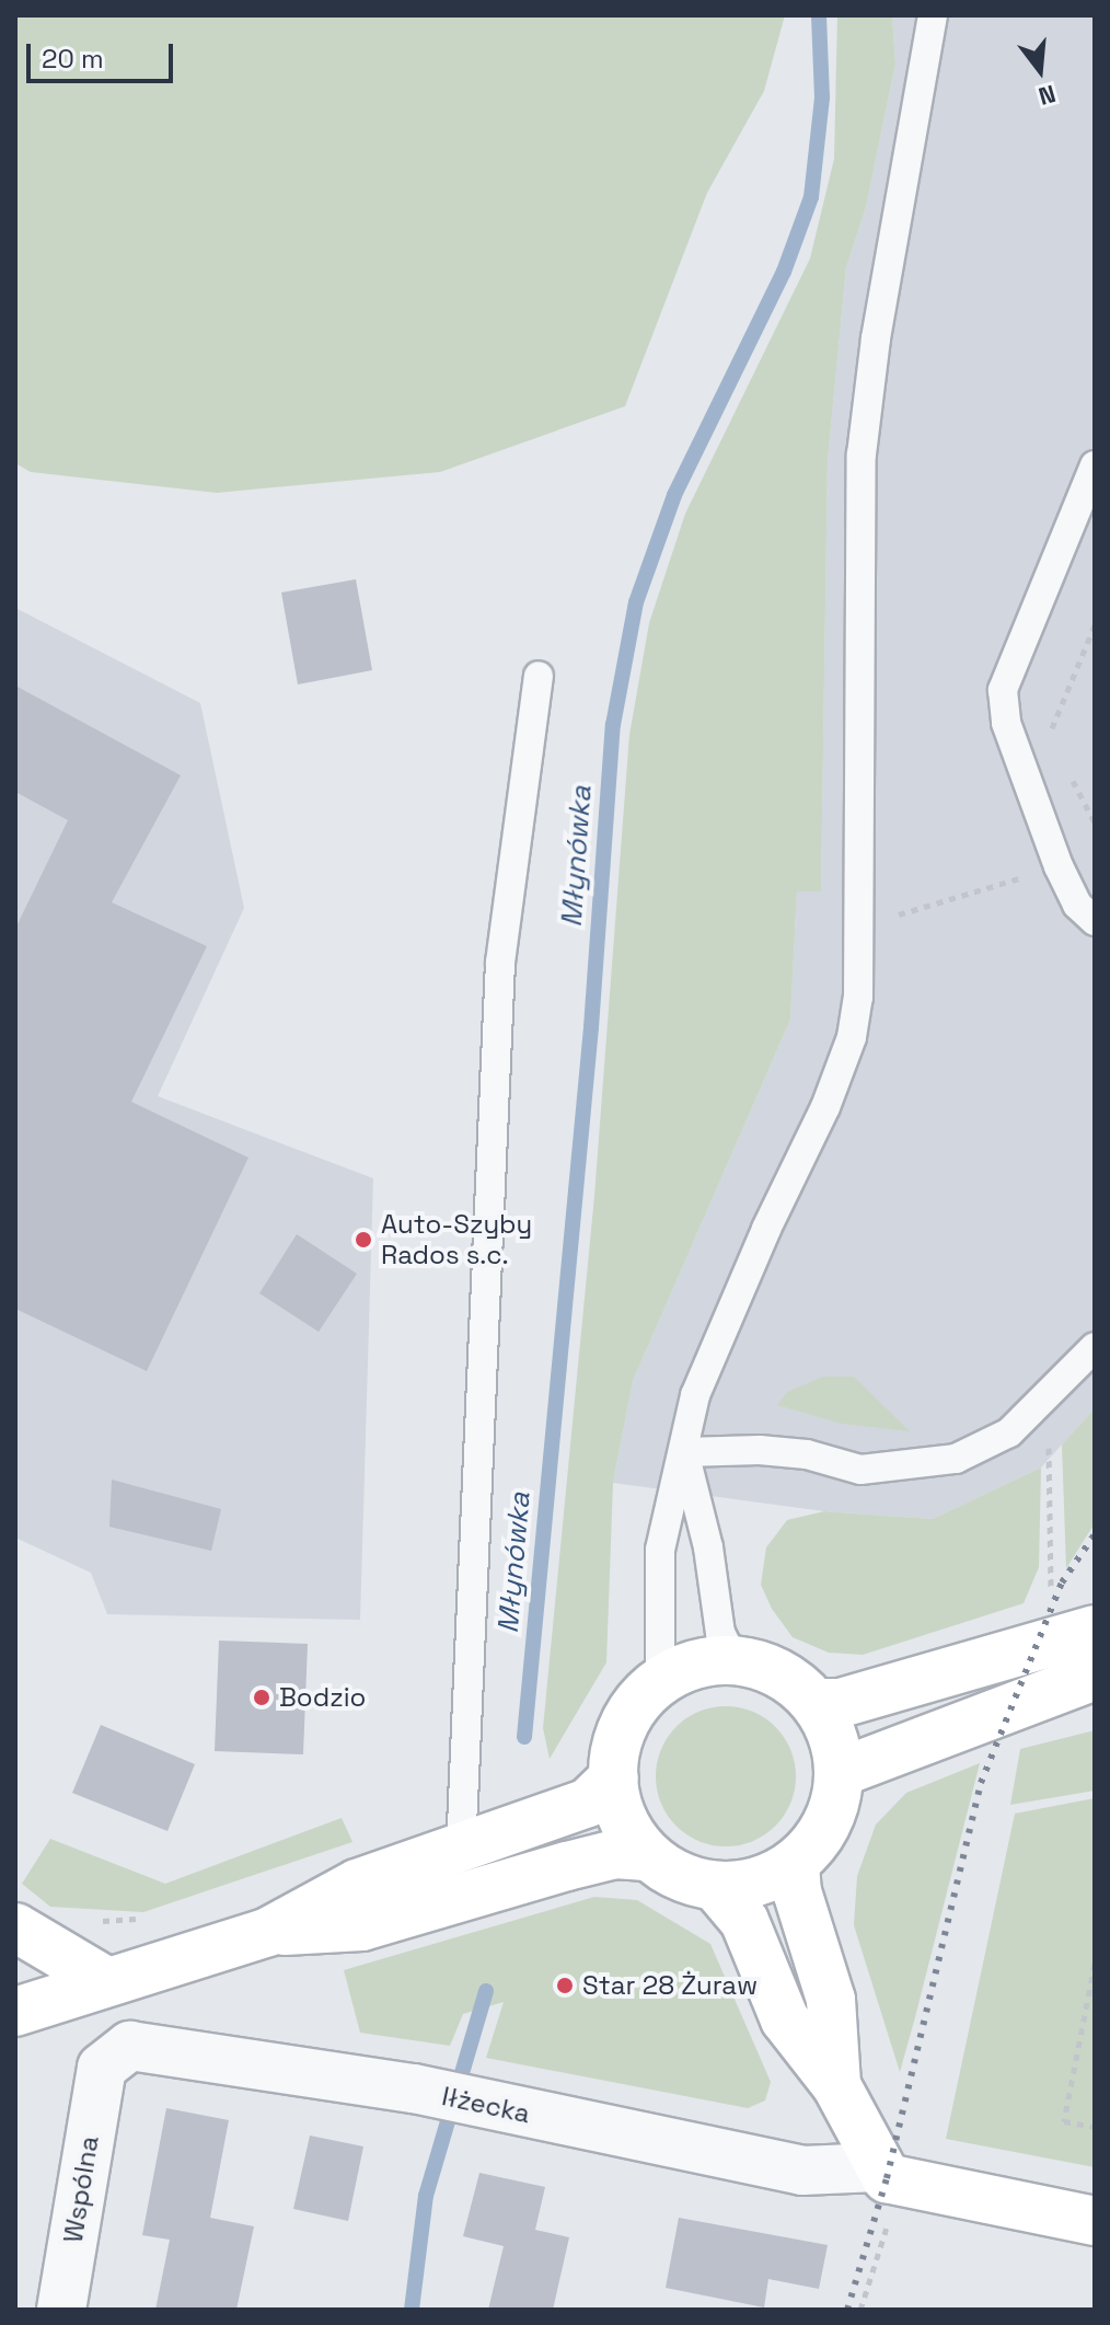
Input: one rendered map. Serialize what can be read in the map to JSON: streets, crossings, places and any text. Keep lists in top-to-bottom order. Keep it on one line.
{"streets":{"main road":["Iłżecka"],"street":["Wspólna"]},"crossings":[["Iłżecka","Wspólna"]],"water":["Młynówka"],"places":["Auto-Szyby Rados s.c.","Bodzio","Star 28 Żuraw"],"scale_bar":"20 m","north":"bottom"}
